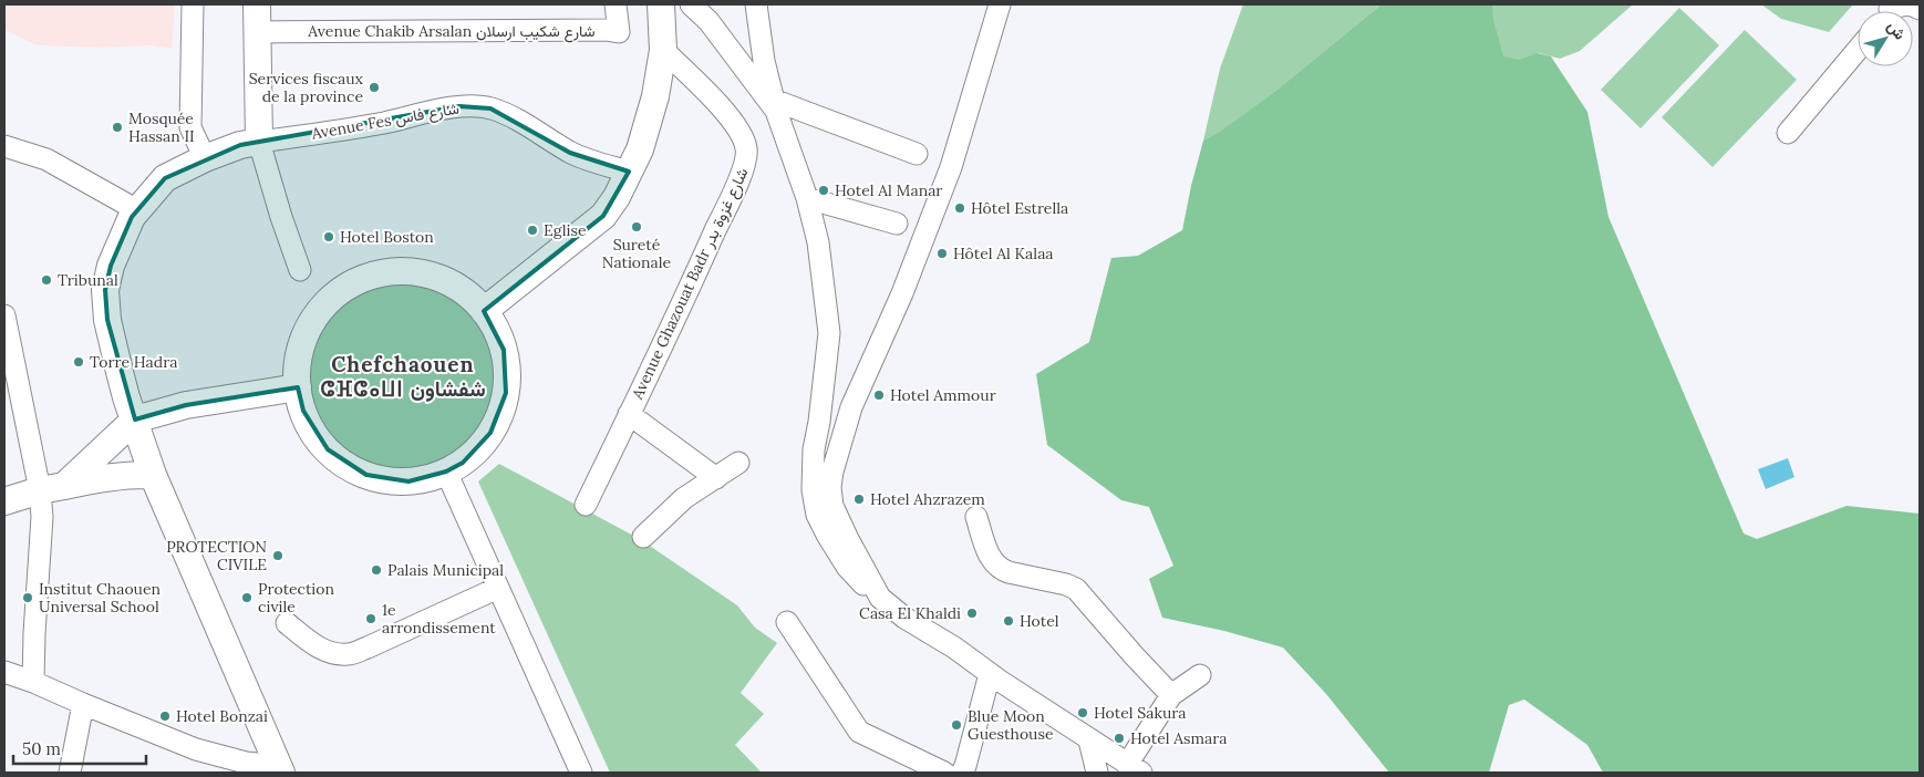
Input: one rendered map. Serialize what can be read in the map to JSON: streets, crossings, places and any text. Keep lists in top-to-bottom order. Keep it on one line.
{"streets":{"street":["Avenue Chakib Arsalan شارع شكيب ارسلان","Avenue Fes شارع فاس","Avenue Ghazouat Badr شارع غزوة بدر"]},"districts":["Chefchaouen ⵛⴼⵛⴰⵡⵏ شفشاون"],"places":["Services fiscaux de la province","Mosquée Hassan II","Hotel Al Manar","Hôtel Estrella","Sureté Nationale","Eglise","Hotel Boston","Hôtel Al Kalaa","Tribunal","Torre Hadra","Hotel Ammour","Hotel Ahzrazem","PROTECTION CIVILE","Palais Municipal","Institut Chaouen Universal School","Protection civile","Casa El Khaldi","1e arrondissement","Hotel","Hotel Sakura","Hotel Bonzai","Blue Moon Guesthouse","Hotel Asmara"],"scale_bar":"50 m","north":"top right"}
